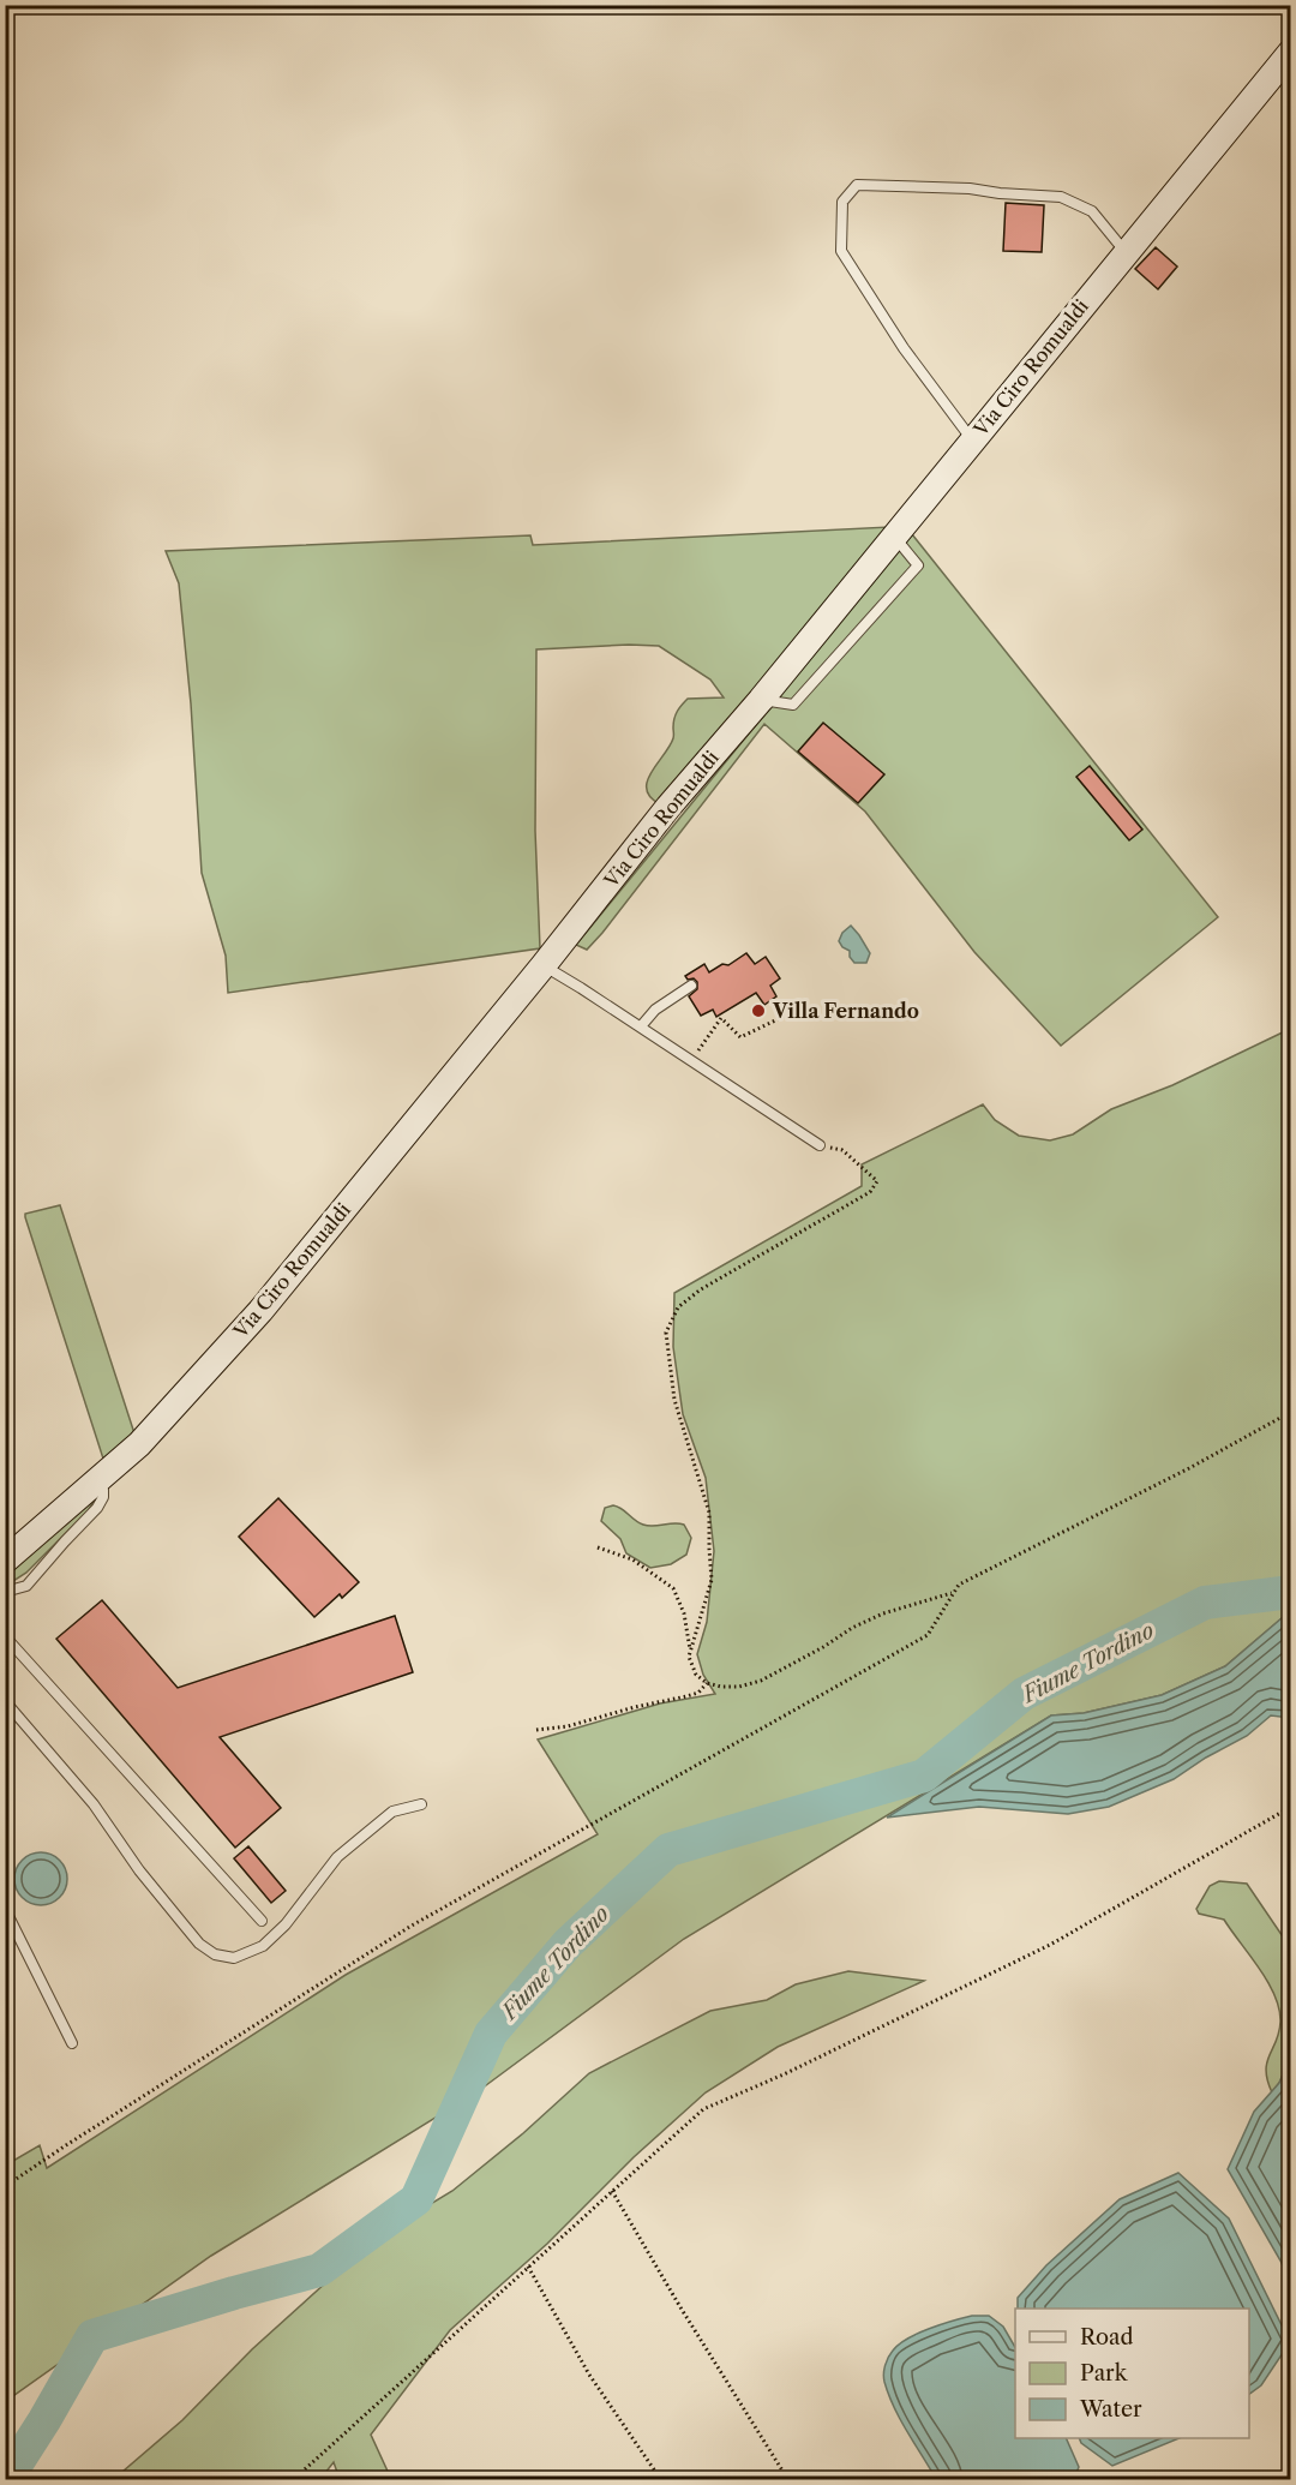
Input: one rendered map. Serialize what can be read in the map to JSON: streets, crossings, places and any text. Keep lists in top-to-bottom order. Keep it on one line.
{"streets":{"main road":["Via Ciro Romualdi"]},"water":["Fiume Tordino"],"places":["Villa Fernando"],"legend":["Road","Park","Water"]}
